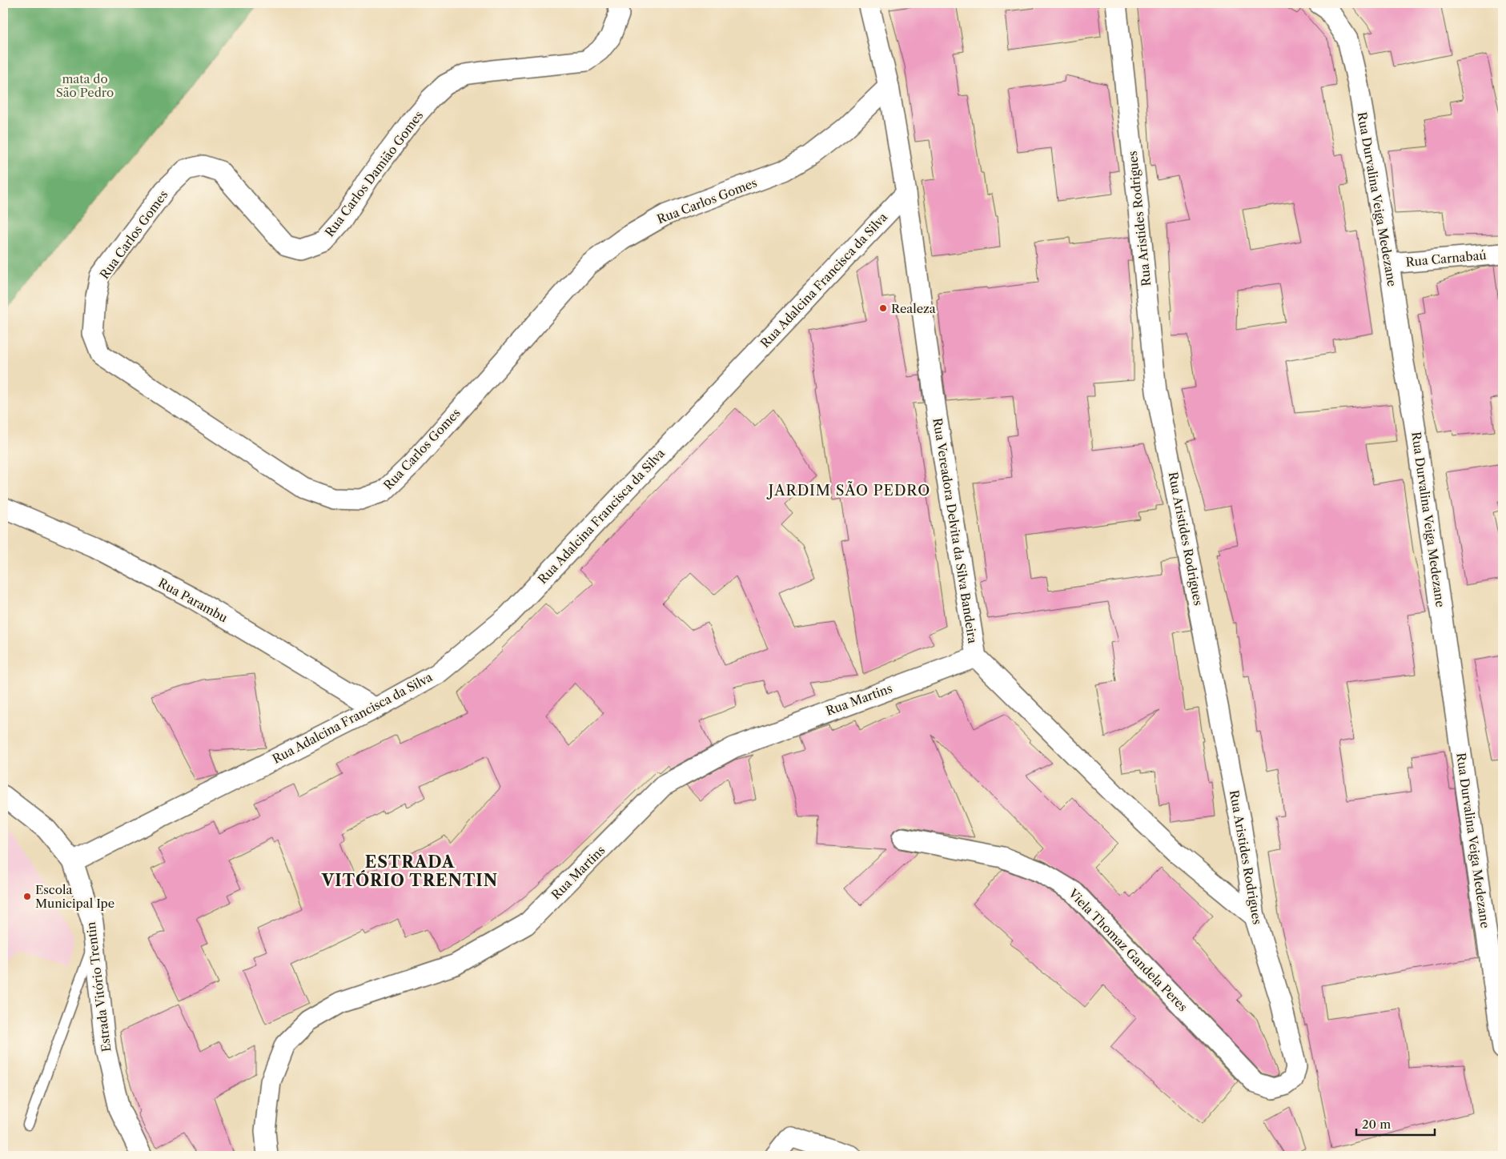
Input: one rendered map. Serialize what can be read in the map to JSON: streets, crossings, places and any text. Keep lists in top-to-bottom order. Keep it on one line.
{"streets":{"street":["Rua Carlos Damião Gomes","Rua Durvalina Veiga Medezane","Rua Carlos Gomes","Rua Aristides Rodrigues","Rua Carnabaú","Rua Adalcina Francisca da Silva","Rua Vereadora Delvita da Silva Bandeira","Rua Parambu","Rua Martins","Viela Thomaz Gandela Peres","Estrada Vitório Trentin"]},"crossings":[["Rua Carlos Damião Gomes","Rua Carlos Gomes"],["Rua Durvalina Veiga Medezane","Rua Carnabaú"],["Rua Aristides Rodrigues","Rua Vereadora Delvita da Silva Bandeira"],["Rua Aristides Rodrigues","Viela Thomaz Gandela Peres"],["Rua Adalcina Francisca da Silva","Rua Vereadora Delvita da Silva Bandeira"],["Rua Adalcina Francisca da Silva","Rua Parambu"],["Rua Adalcina Francisca da Silva","Estrada Vitório Trentin"],["Rua Vereadora Delvita da Silva Bandeira","Rua Martins"]],"districts":["JARDIM SÃO PEDRO","ESTRADA VITÓRIO TRENTIN"],"parks":["mata do São Pedro"],"places":["Realeza","Escola Municipal Ipe"],"scale_bar":"20 m"}
